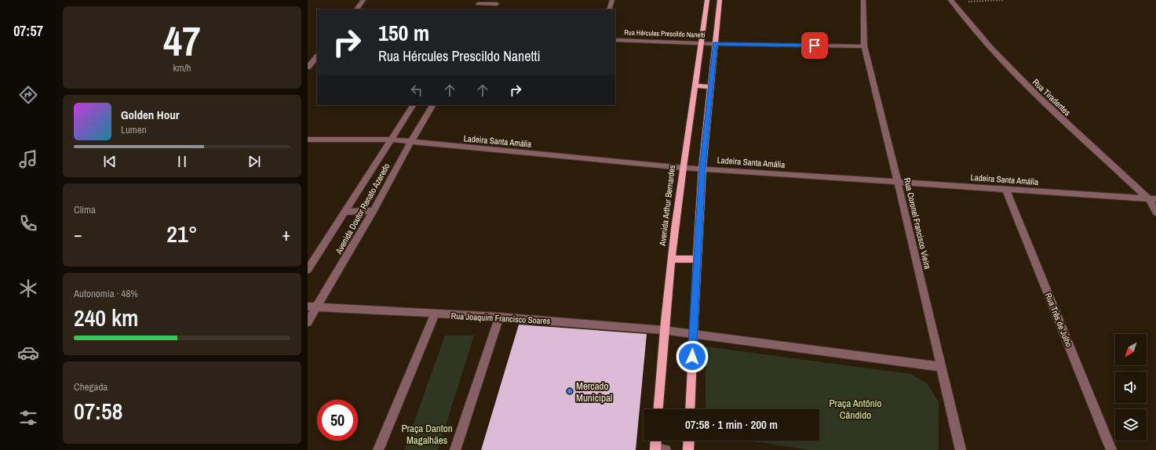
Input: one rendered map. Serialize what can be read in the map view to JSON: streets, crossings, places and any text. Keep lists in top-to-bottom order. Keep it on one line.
{"streets":{"main road":["Avenida Arthur Bernardes"],"street":["Rua Hércules Prescildo Nanetti","Rua Tiradentes","Ladeira Santa Amália","Avenida Doutor Renato Azeredo","Rua Coronel Francisco Vieira","Rua Joaquim Francisco Soares","Rua Três de Julho"]},"crossings":[["Rua Hércules Prescildo Nanetti","Avenida Arthur Bernardes"],["Rua Hércules Prescildo Nanetti","Rua Coronel Francisco Vieira"],["Rua Tiradentes","Ladeira Santa Amália"],["Ladeira Santa Amália","Avenida Arthur Bernardes"],["Ladeira Santa Amália","Avenida Doutor Renato Azeredo"],["Ladeira Santa Amália","Rua Coronel Francisco Vieira"],["Ladeira Santa Amália","Rua Três de Julho"],["Avenida Arthur Bernardes","Rua Joaquim Francisco Soares"],["Avenida Doutor Renato Azeredo","Rua Joaquim Francisco Soares"]],"parks":["Praça Antônio Cândido","Praça Danton Magalhães"],"places":["Mercado Municipal"],"north":"bottom left","page":{"tabs":"07:57","tile":[["47","km/h"],"Clima",["Autonomia · 48%","240 km"],["Chegada","07:58"]],"turn":["150 m","Rua Hércules Prescildo Nanetti"],"song":["Golden Hour","Lumen"],"heat":["−","21°","+"],"limit":"50","trip":"07:58 · 1 min · 200 m"}}
